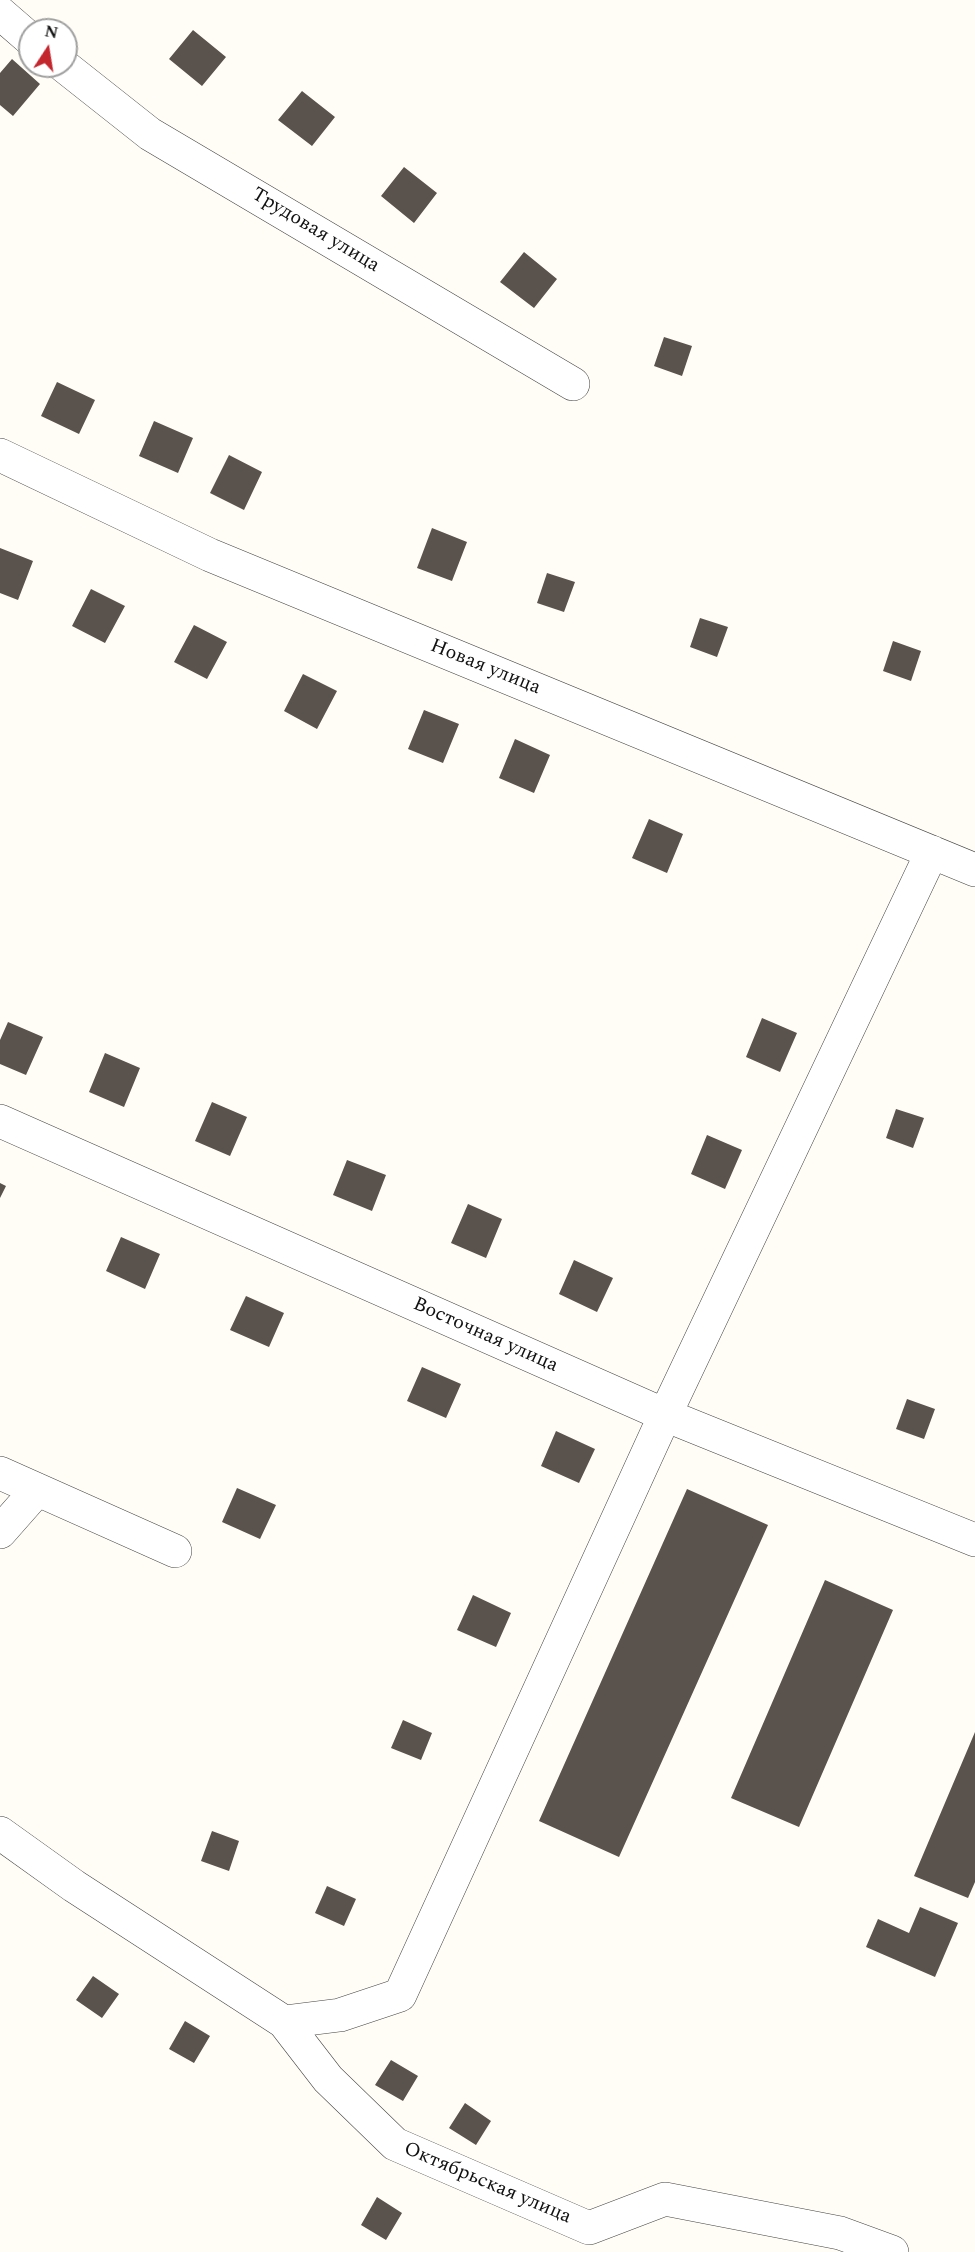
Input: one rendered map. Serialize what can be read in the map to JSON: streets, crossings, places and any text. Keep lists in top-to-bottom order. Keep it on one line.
{"streets":{"street":["Трудовая улица","Новая улица","Восточная улица","Октябрьская улица"]},"north":"top"}
